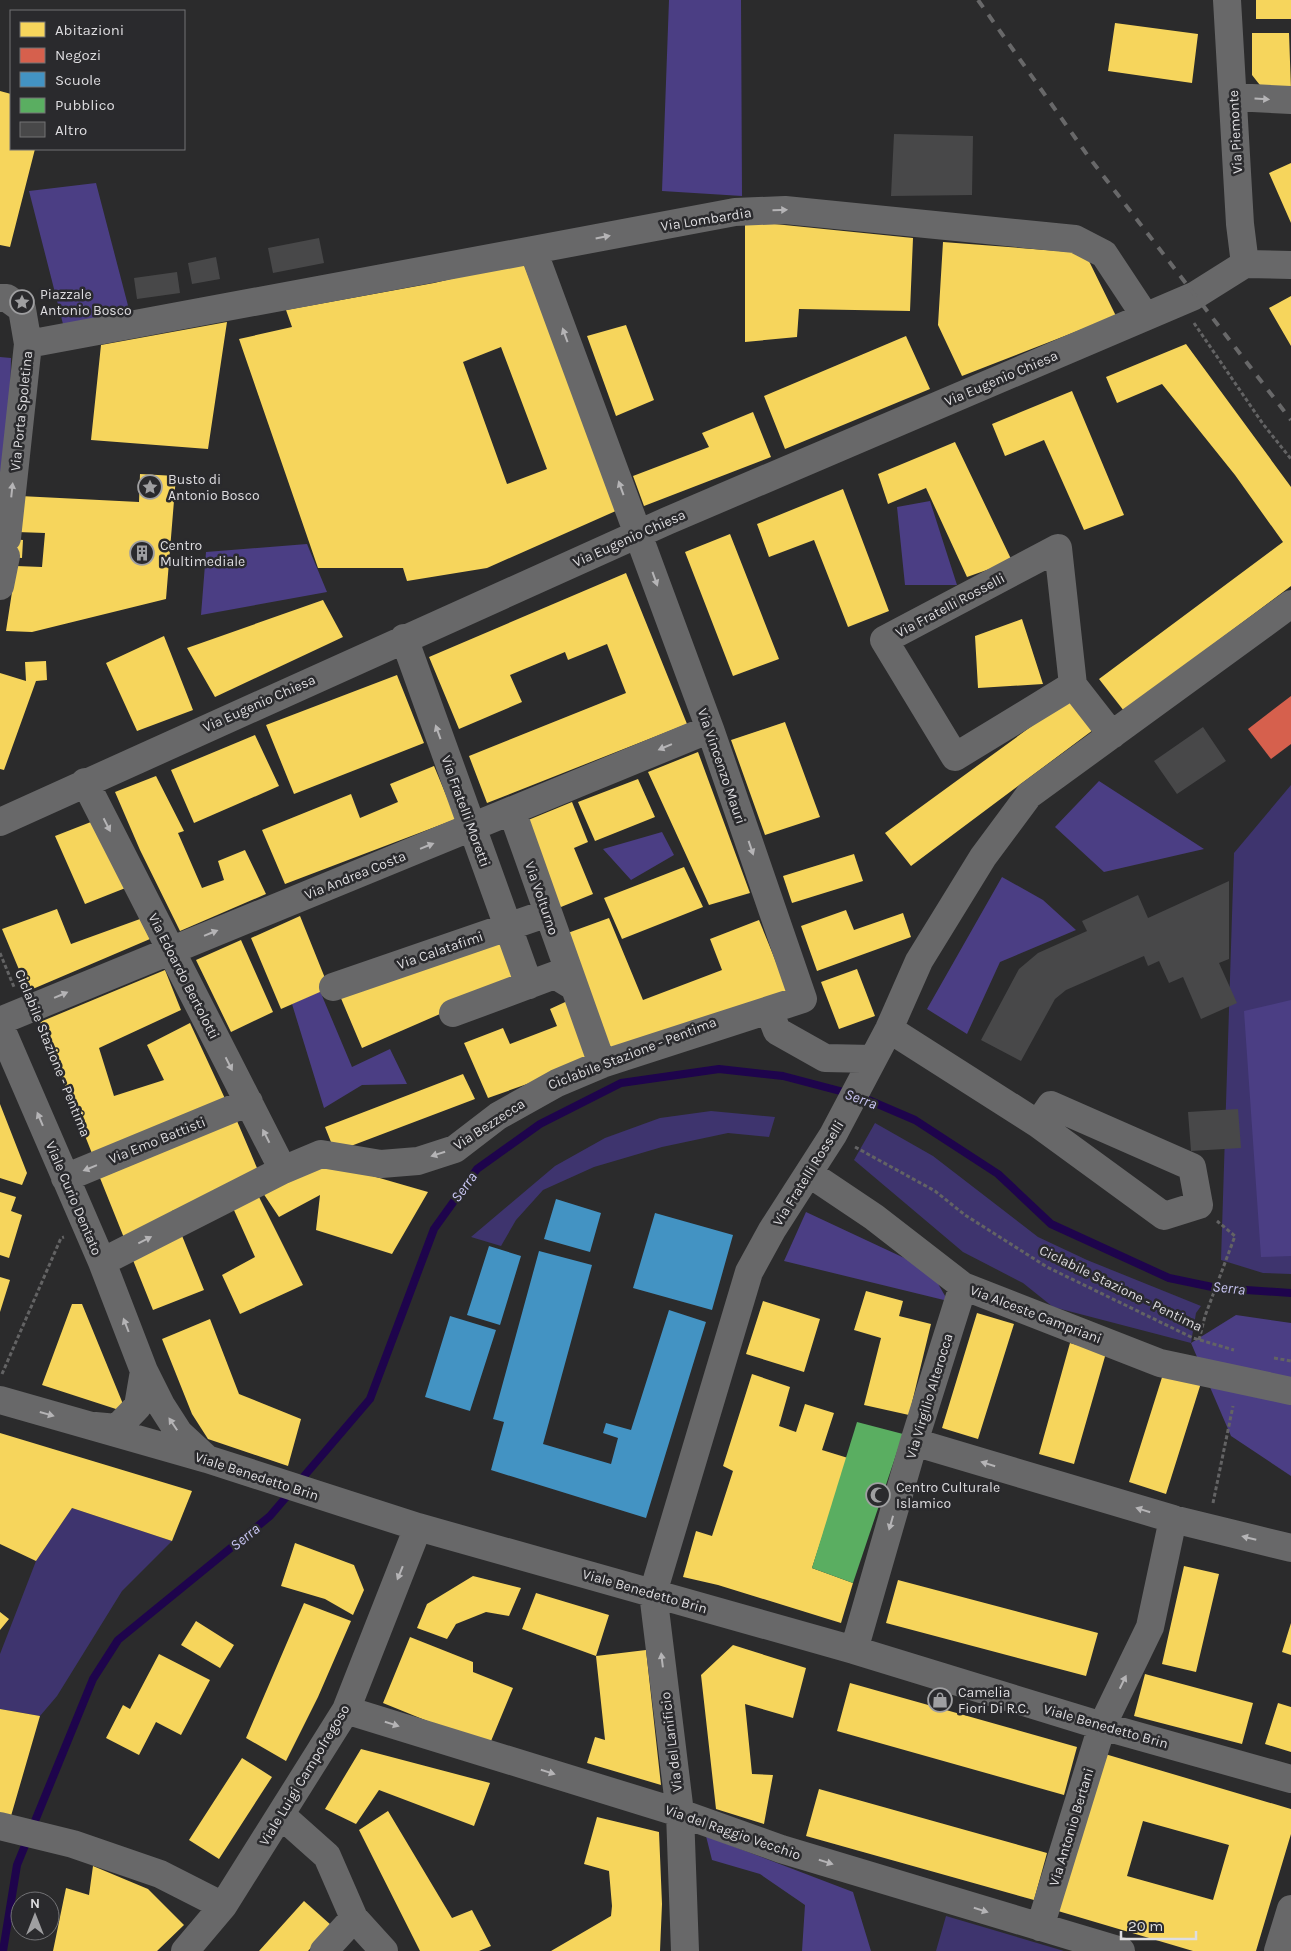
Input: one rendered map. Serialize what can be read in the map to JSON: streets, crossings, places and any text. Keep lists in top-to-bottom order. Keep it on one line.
{"streets":{"street":["Via Piemonte","Via Lombardia","Via Eugenio Chiesa","Via Porta Spoletina","Via Fratelli Rosselli","Via Vincenzo Mauri","Via Fratelli Moretti","Via Andrea Costa","Via Volturno","Via Calatafimi","Via Edoardo Bertolotti","Via Bezzecca","Via Emo Battisti","Viale Curio Dentato","Via Alceste Campriani","Via Virgilio Alterocca","Viale Benedetto Brin","Via del Lanificio","Viale Luigi Campofregoso","Via Antonio Bertani","Via del Raggio Vecchio"],"path":["Ciclabile Stazione - Pentima"]},"crossings":[["Via Piemonte","Via Eugenio Chiesa"],["Via Lombardia","Via Eugenio Chiesa"],["Via Lombardia","Via Porta Spoletina"],["Via Eugenio Chiesa","Via Vincenzo Mauri"],["Via Eugenio Chiesa","Via Fratelli Moretti"],["Via Eugenio Chiesa","Via Edoardo Bertolotti"],["Via Fratelli Rosselli","Ciclabile Stazione - Pentima"],["Via Fratelli Rosselli","Via Alceste Campriani"],["Via Fratelli Rosselli","Viale Benedetto Brin"],["Via Fratelli Rosselli","Via del Lanificio"],["Via Vincenzo Mauri","Via Andrea Costa"],["Via Vincenzo Mauri","Via Bezzecca"],["Via Fratelli Moretti","Via Andrea Costa"],["Via Fratelli Moretti","Via Calatafimi"],["Via Andrea Costa","Via Volturno"],["Via Andrea Costa","Via Edoardo Bertolotti"],["Via Andrea Costa","Ciclabile Stazione - Pentima"],["Via Volturno","Via Calatafimi"],["Via Volturno","Via Bezzecca"],["Via Edoardo Bertolotti","Via Bezzecca"],["Via Edoardo Bertolotti","Via Emo Battisti"],["Via Bezzecca","Viale Curio Dentato"],["Via Emo Battisti","Viale Curio Dentato"],["Viale Curio Dentato","Viale Benedetto Brin"],["Via Alceste Campriani","Via Virgilio Alterocca"],["Via Virgilio Alterocca","Viale Benedetto Brin"],["Viale Benedetto Brin","Via del Lanificio"],["Viale Benedetto Brin","Viale Luigi Campofregoso"],["Viale Benedetto Brin","Via Antonio Bertani"],["Via del Lanificio","Via del Raggio Vecchio"],["Viale Luigi Campofregoso","Via del Raggio Vecchio"],["Via Antonio Bertani","Via del Raggio Vecchio"]],"one_way":["Via Lombardia","Via Porta Spoletina","Via Vincenzo Mauri","Via Fratelli Moretti","Via Emo Battisti","Viale Curio Dentato","Via Virgilio Alterocca","Via del Lanificio","Viale Luigi Campofregoso","Via Antonio Bertani","Via del Raggio Vecchio"],"water":["Serra"],"places":{"place":["Piazzale Antonio Bosco","Busto di Antonio Bosco"],"building":["Centro Multimediale"],"mosque":["Centro Culturale Islamico"],"shop":["Camelia Fiori Di R.C."]},"legend":["Abitazioni","Negozi","Scuole","Pubblico","Altro"],"scale_bar":"20 m","north":"top"}
